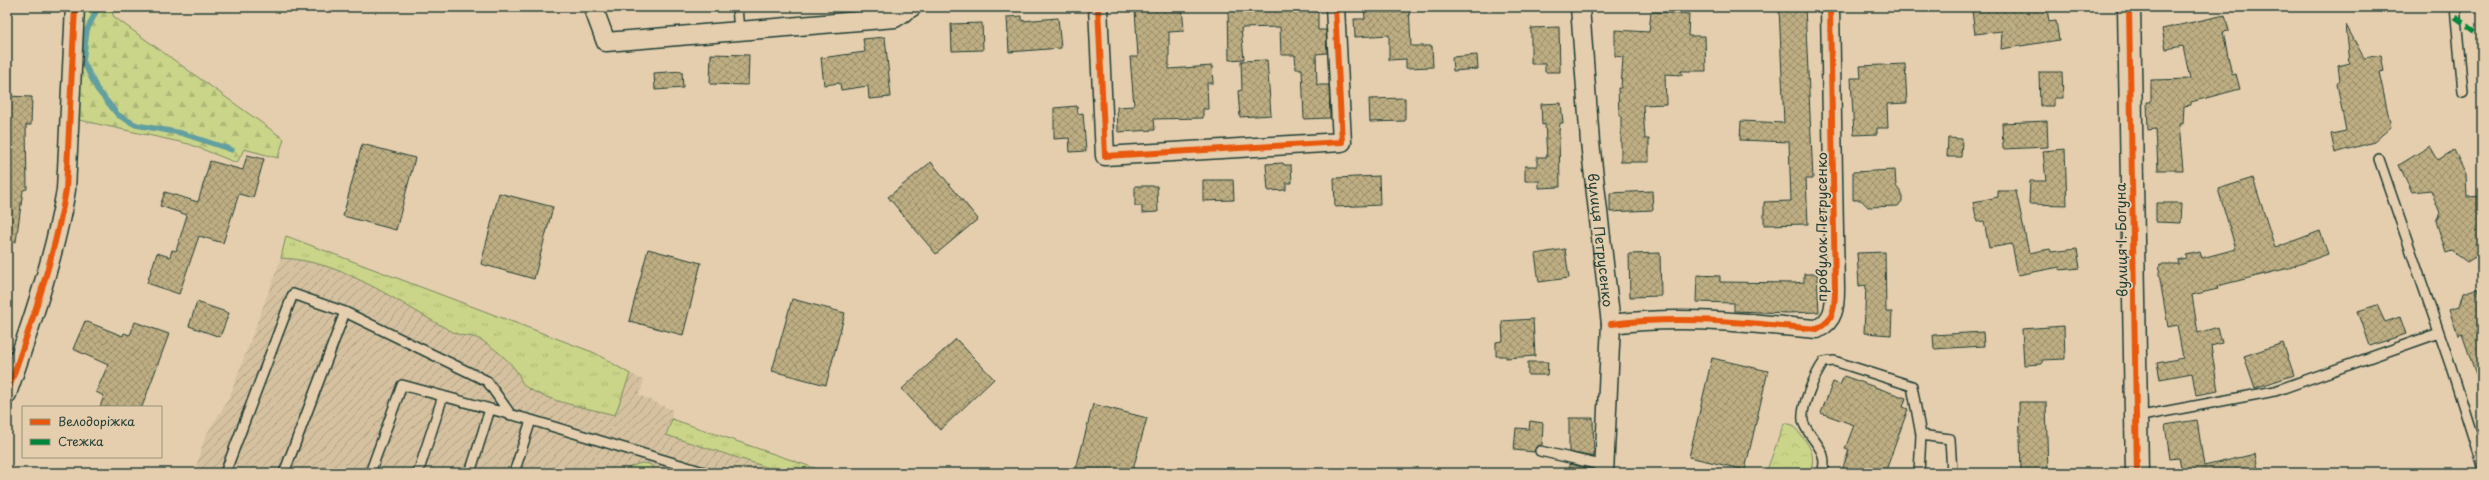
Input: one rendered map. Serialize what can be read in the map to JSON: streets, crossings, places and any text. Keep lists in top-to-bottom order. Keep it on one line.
{"streets":{"street":["провулок Петрусенко","вулиця Петрусенко","вулиця І. Богуна"]},"crossings":[["провулок Петрусенко","вулиця Петрусенко"]],"legend":["Велодоріжка","Стежка"]}
